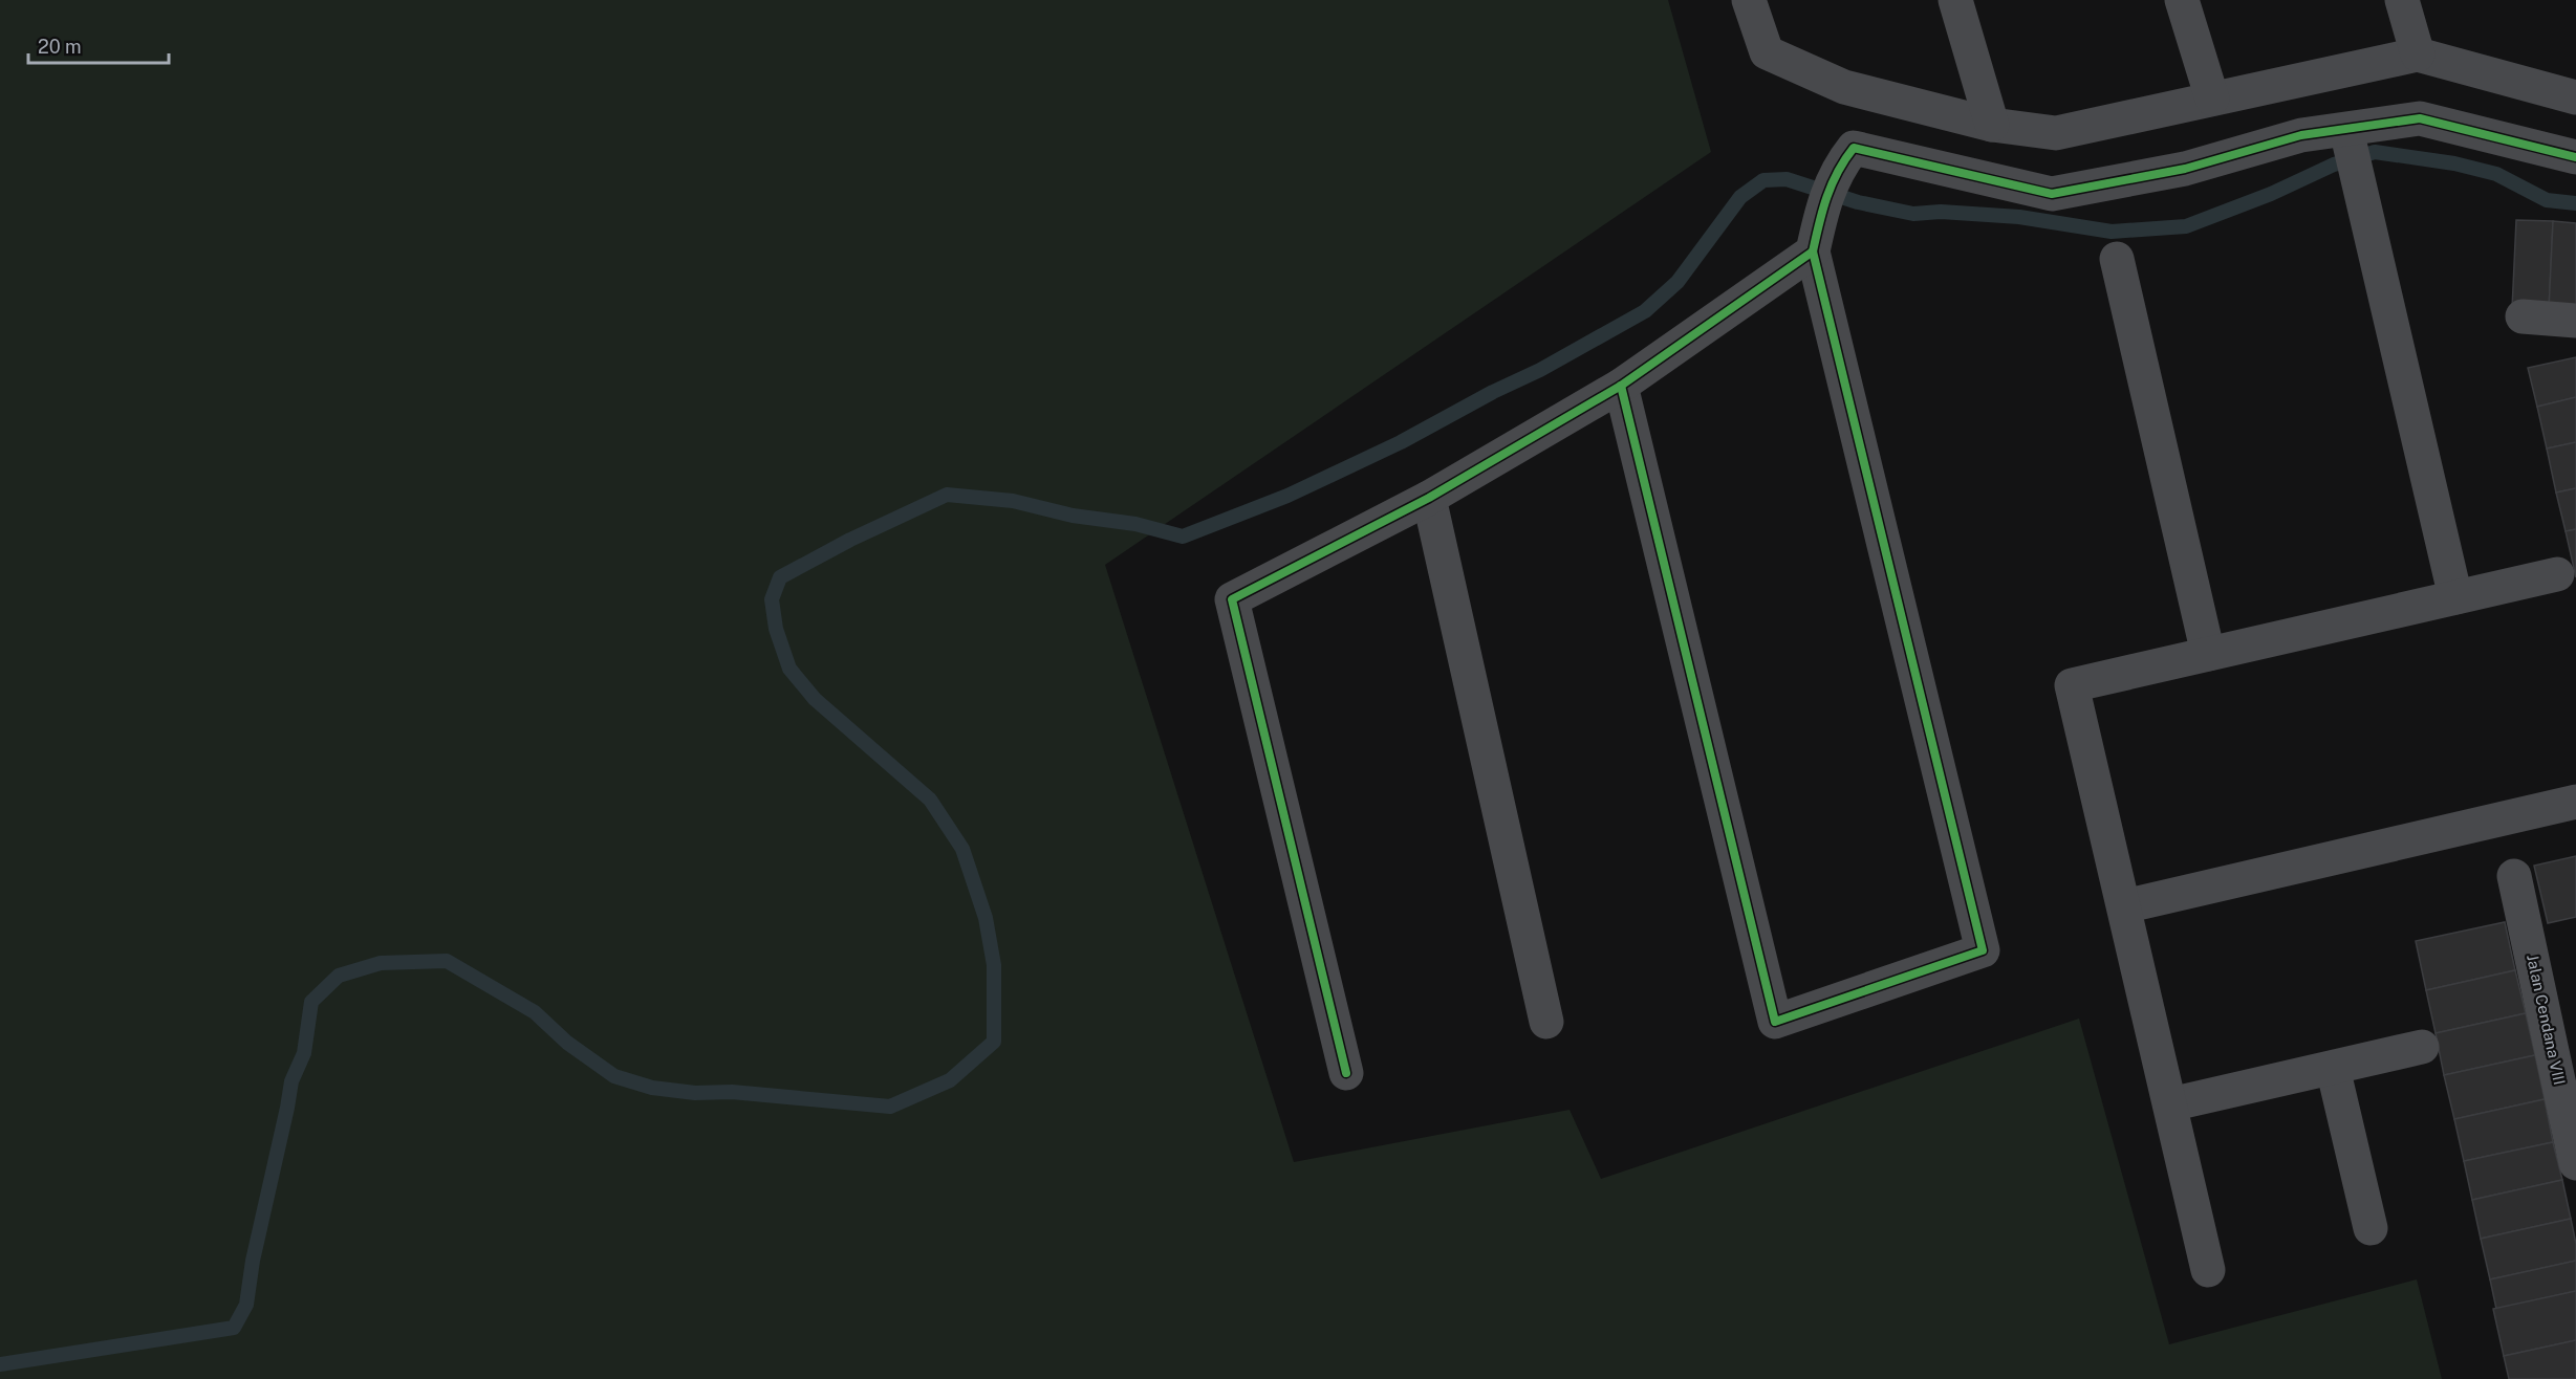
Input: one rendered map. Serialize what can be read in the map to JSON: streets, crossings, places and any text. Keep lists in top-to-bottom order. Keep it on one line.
{"streets":{"street":["Jalan Cendana VIII"]},"scale_bar":"20 m"}
